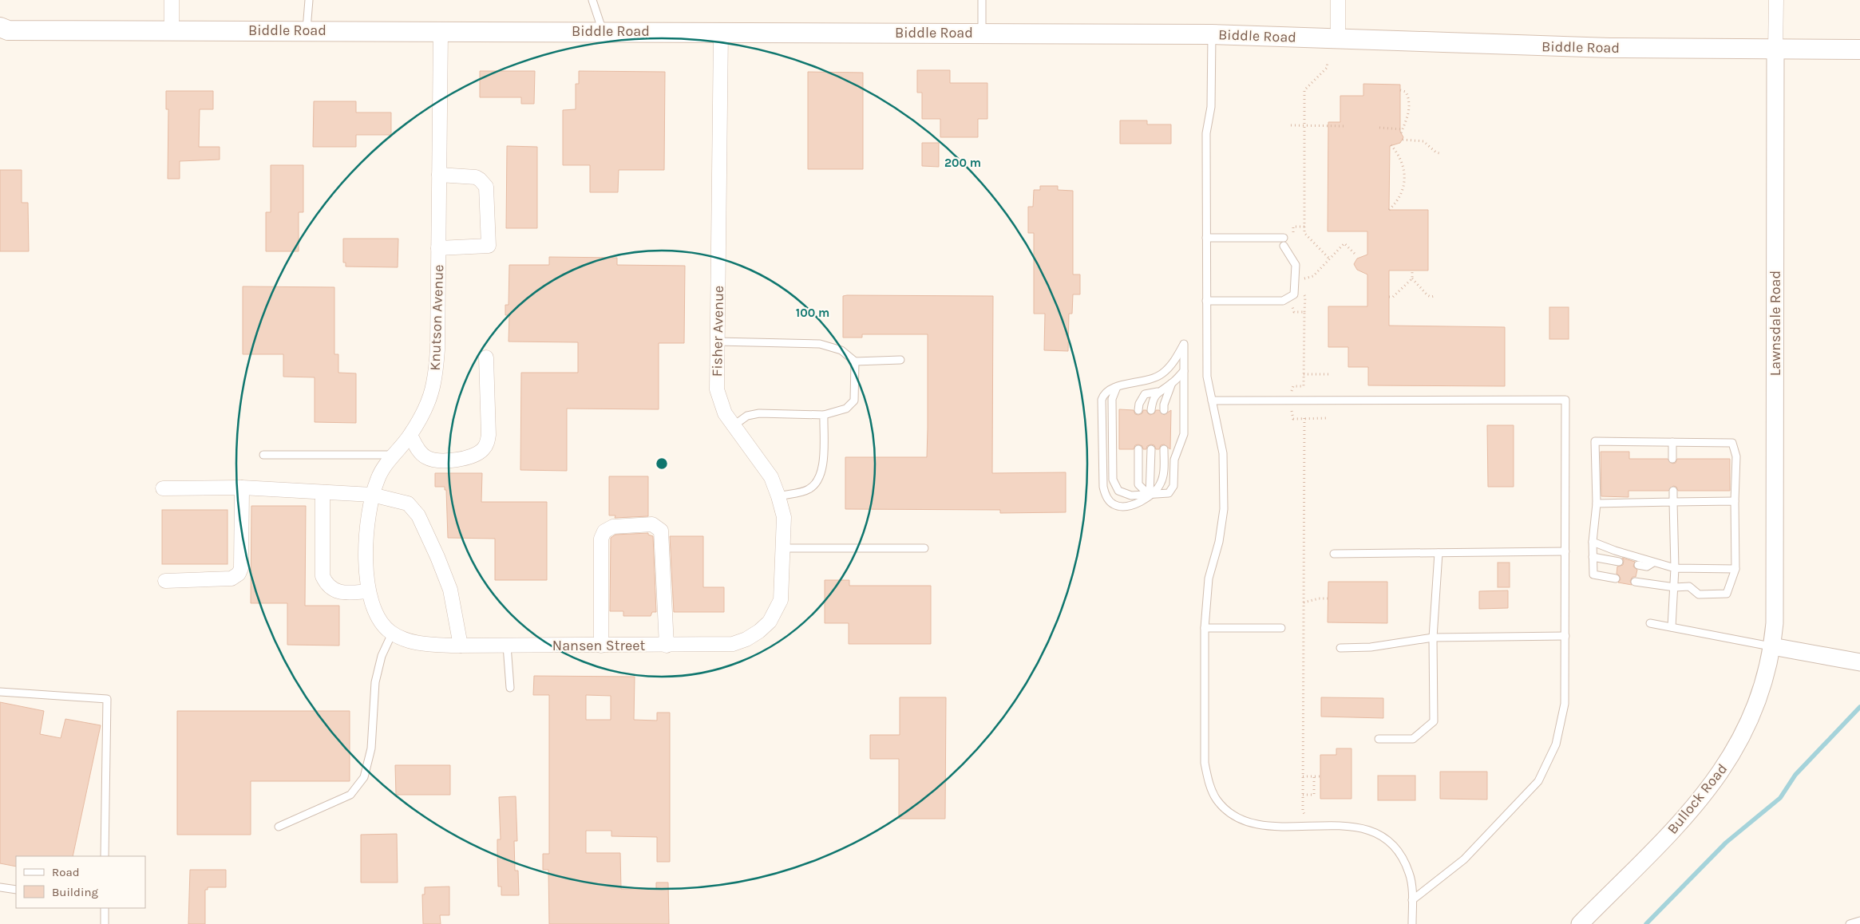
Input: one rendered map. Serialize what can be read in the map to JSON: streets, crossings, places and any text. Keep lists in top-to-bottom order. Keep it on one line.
{"streets":{"main road":["Biddle Road"],"street":["Knutson Avenue","Lawnsdale Road","Fisher Avenue","Nansen Street","Bullock Road"]},"crossings":[["Biddle Road","Knutson Avenue"],["Biddle Road","Lawnsdale Road"],["Biddle Road","Fisher Avenue"],["Knutson Avenue","Nansen Street"],["Lawnsdale Road","Bullock Road"],["Fisher Avenue","Nansen Street"]],"legend":["Road","Building"],"rings":["200 m","100 m"]}
